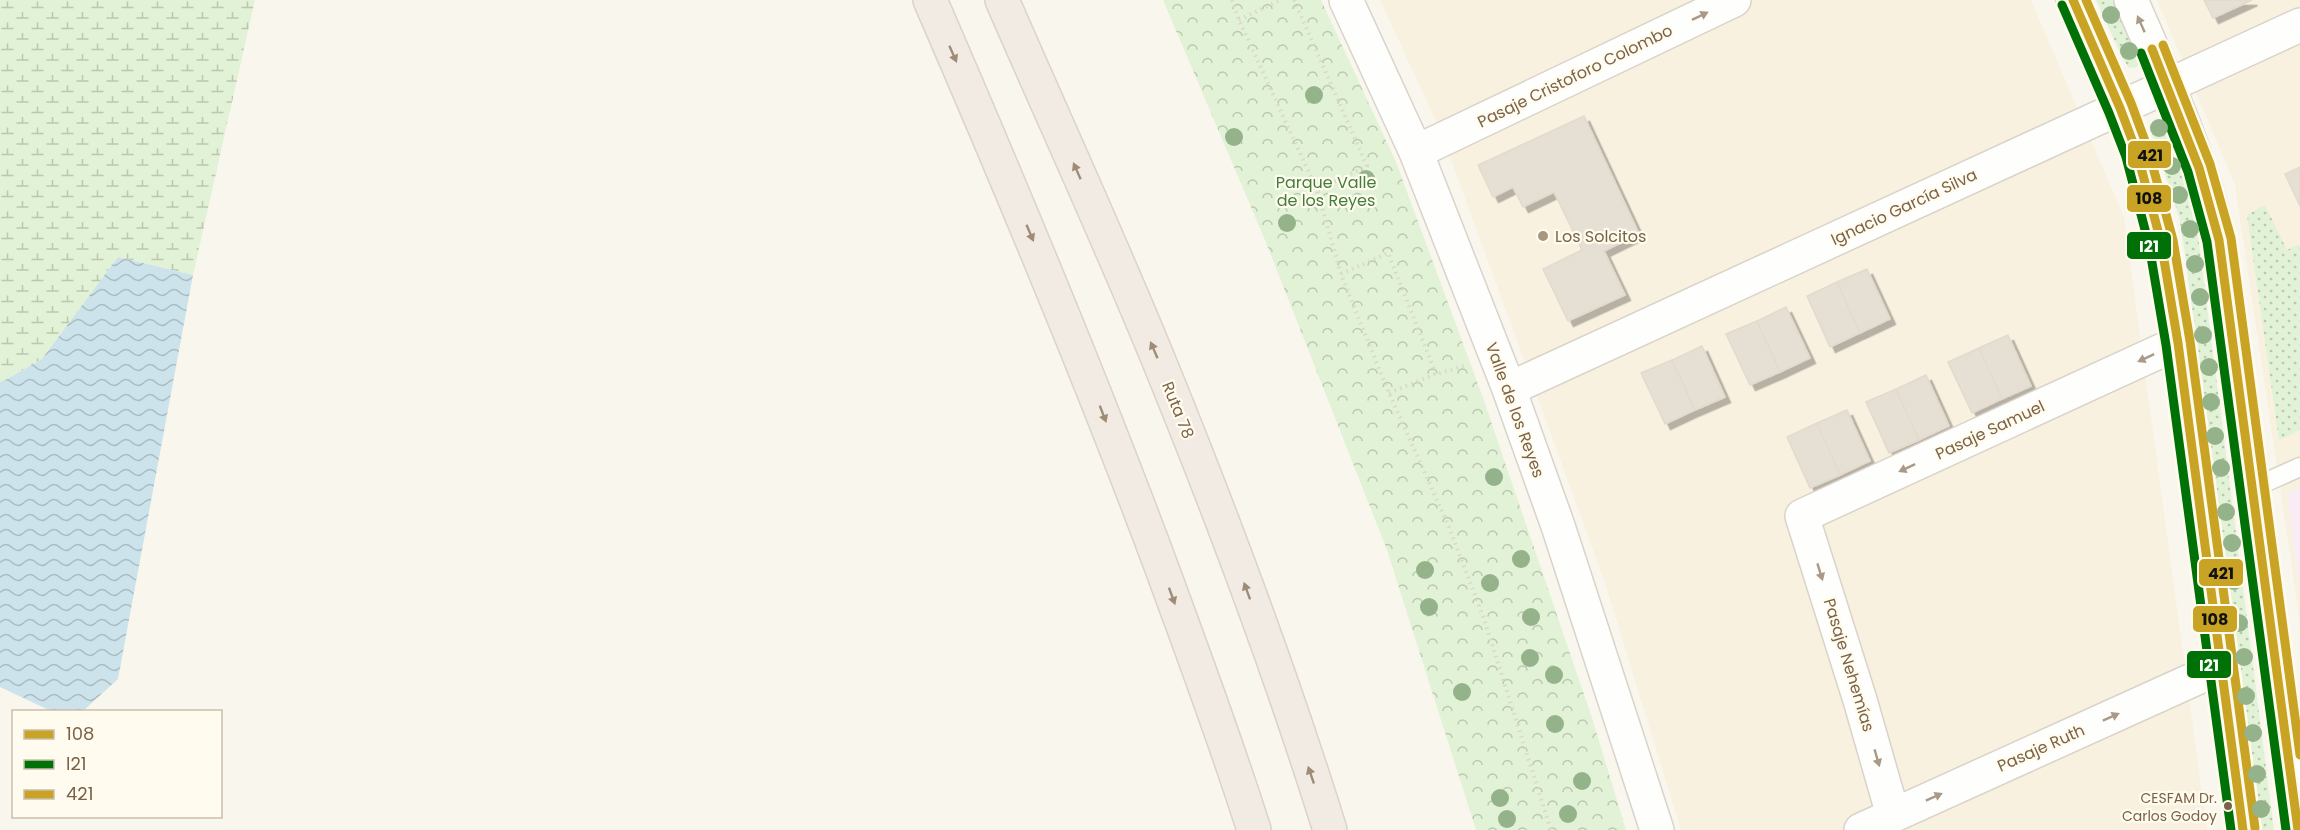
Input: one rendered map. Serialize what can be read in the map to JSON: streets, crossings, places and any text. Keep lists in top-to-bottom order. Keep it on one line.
{"streets":{"highway":["Ruta 78"],"street":["Pasaje Cristoforo Colombo","Ignacio García Silva","Valle de los Reyes","Pasaje Samuel","Pasaje Nehemías","Pasaje Ruth"]},"crossings":[["Pasaje Cristoforo Colombo","Valle de los Reyes"],["Ignacio García Silva","Valle de los Reyes"],["Pasaje Samuel","Pasaje Nehemías"],["Pasaje Nehemías","Pasaje Ruth"]],"one_way":["Pasaje Cristoforo Colombo","Pasaje Samuel","Pasaje Nehemías","Pasaje Ruth"],"parks":["Parque Valle de los Reyes"],"places":["Los Solcitos","CESFAM Dr. Carlos Godoy"],"lines":["transit line 108","transit line 421","transit line I21"],"legend":["108","I21","421"]}
